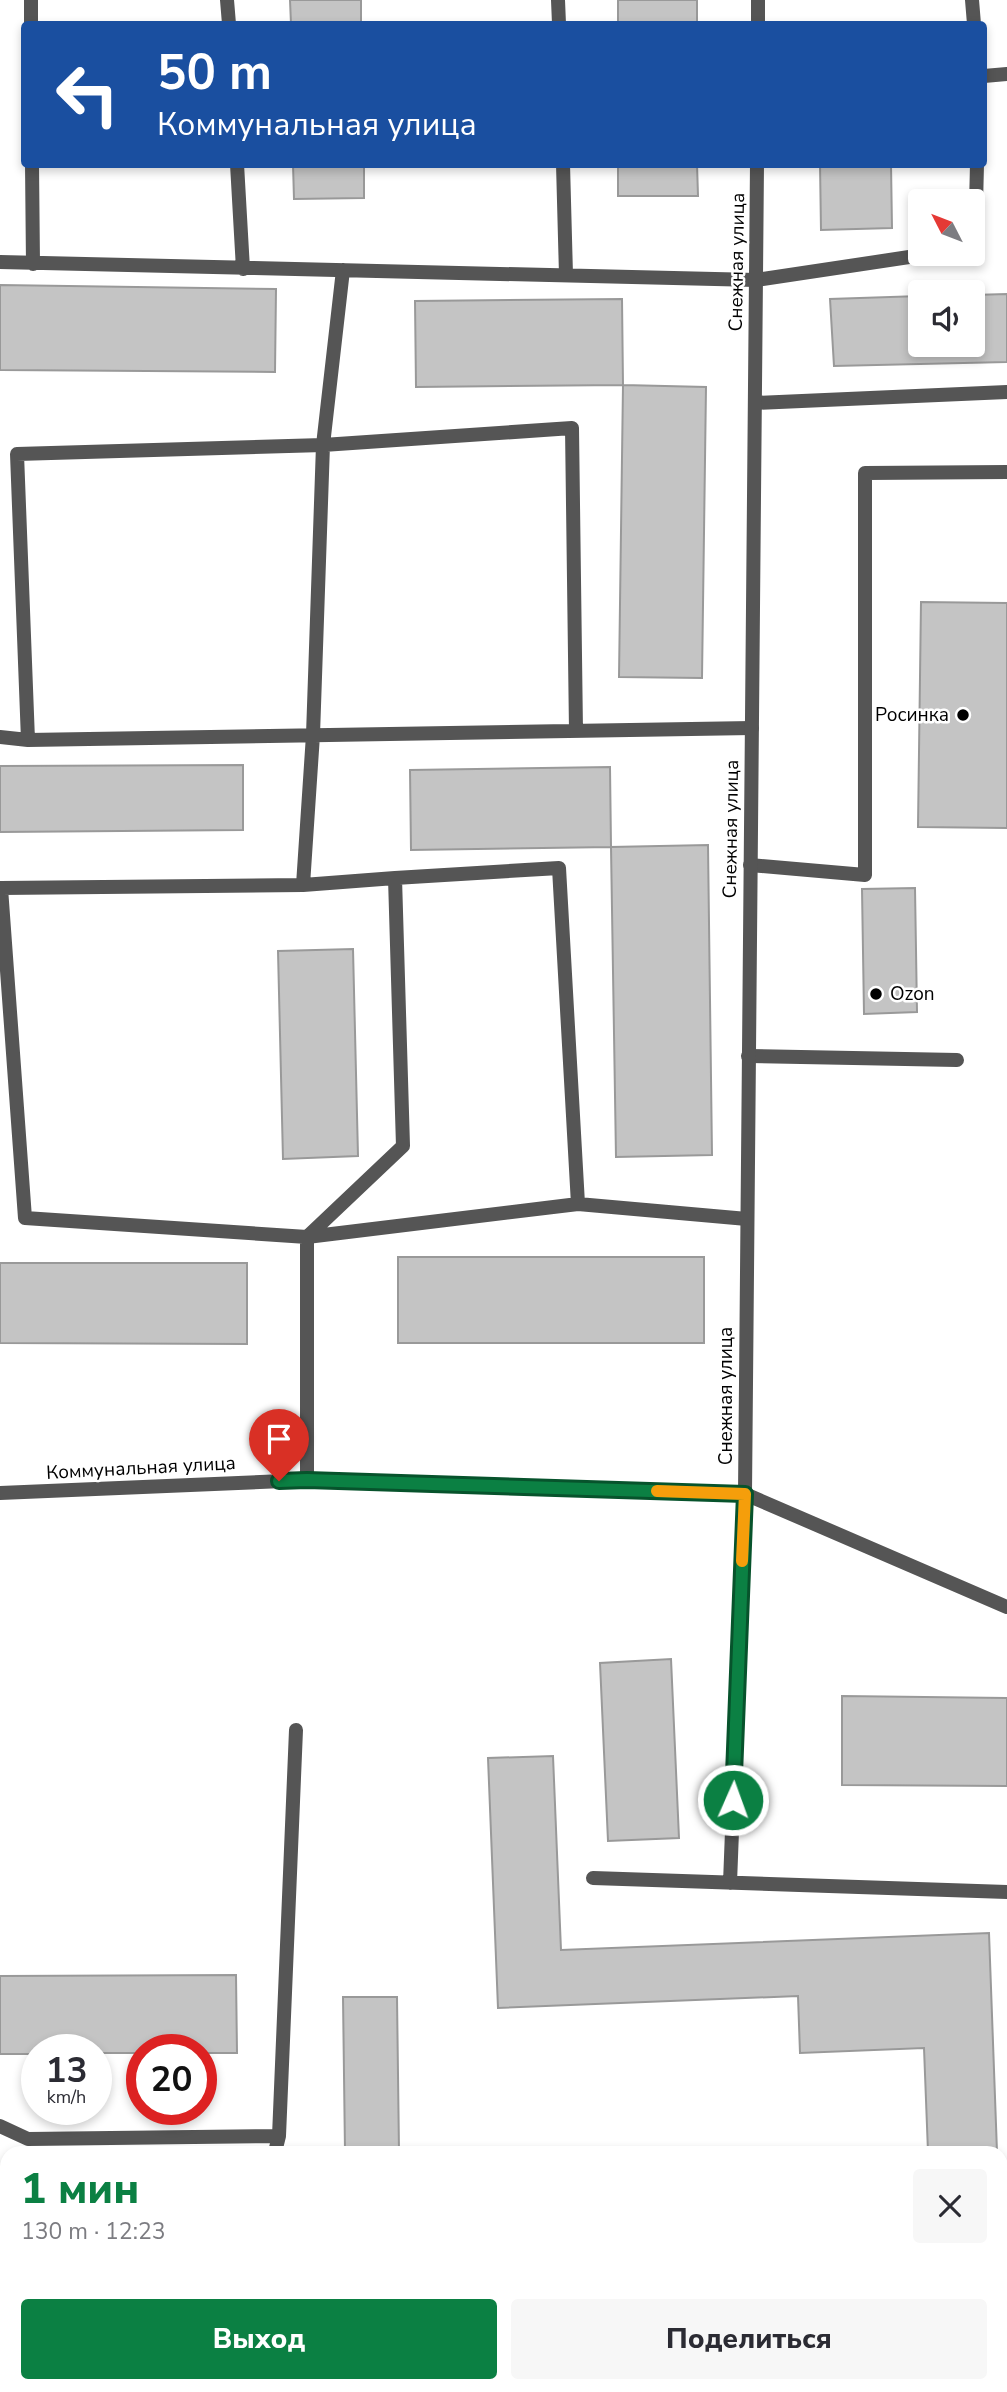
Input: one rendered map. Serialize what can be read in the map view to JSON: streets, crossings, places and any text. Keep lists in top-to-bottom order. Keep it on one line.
{"streets":{"street":["Снежная улица","Коммунальная улица"]},"crossings":[["Снежная улица","Коммунальная улица"]],"places":["Росинка","Ozon"],"north":"top left","page":{"turn":["50 m","Коммунальная улица"],"speed":"13 km/h","limit":"20","heading":["1 мин","130 m · 12:23"],"buttons":["Выход","Поделиться"]}}
